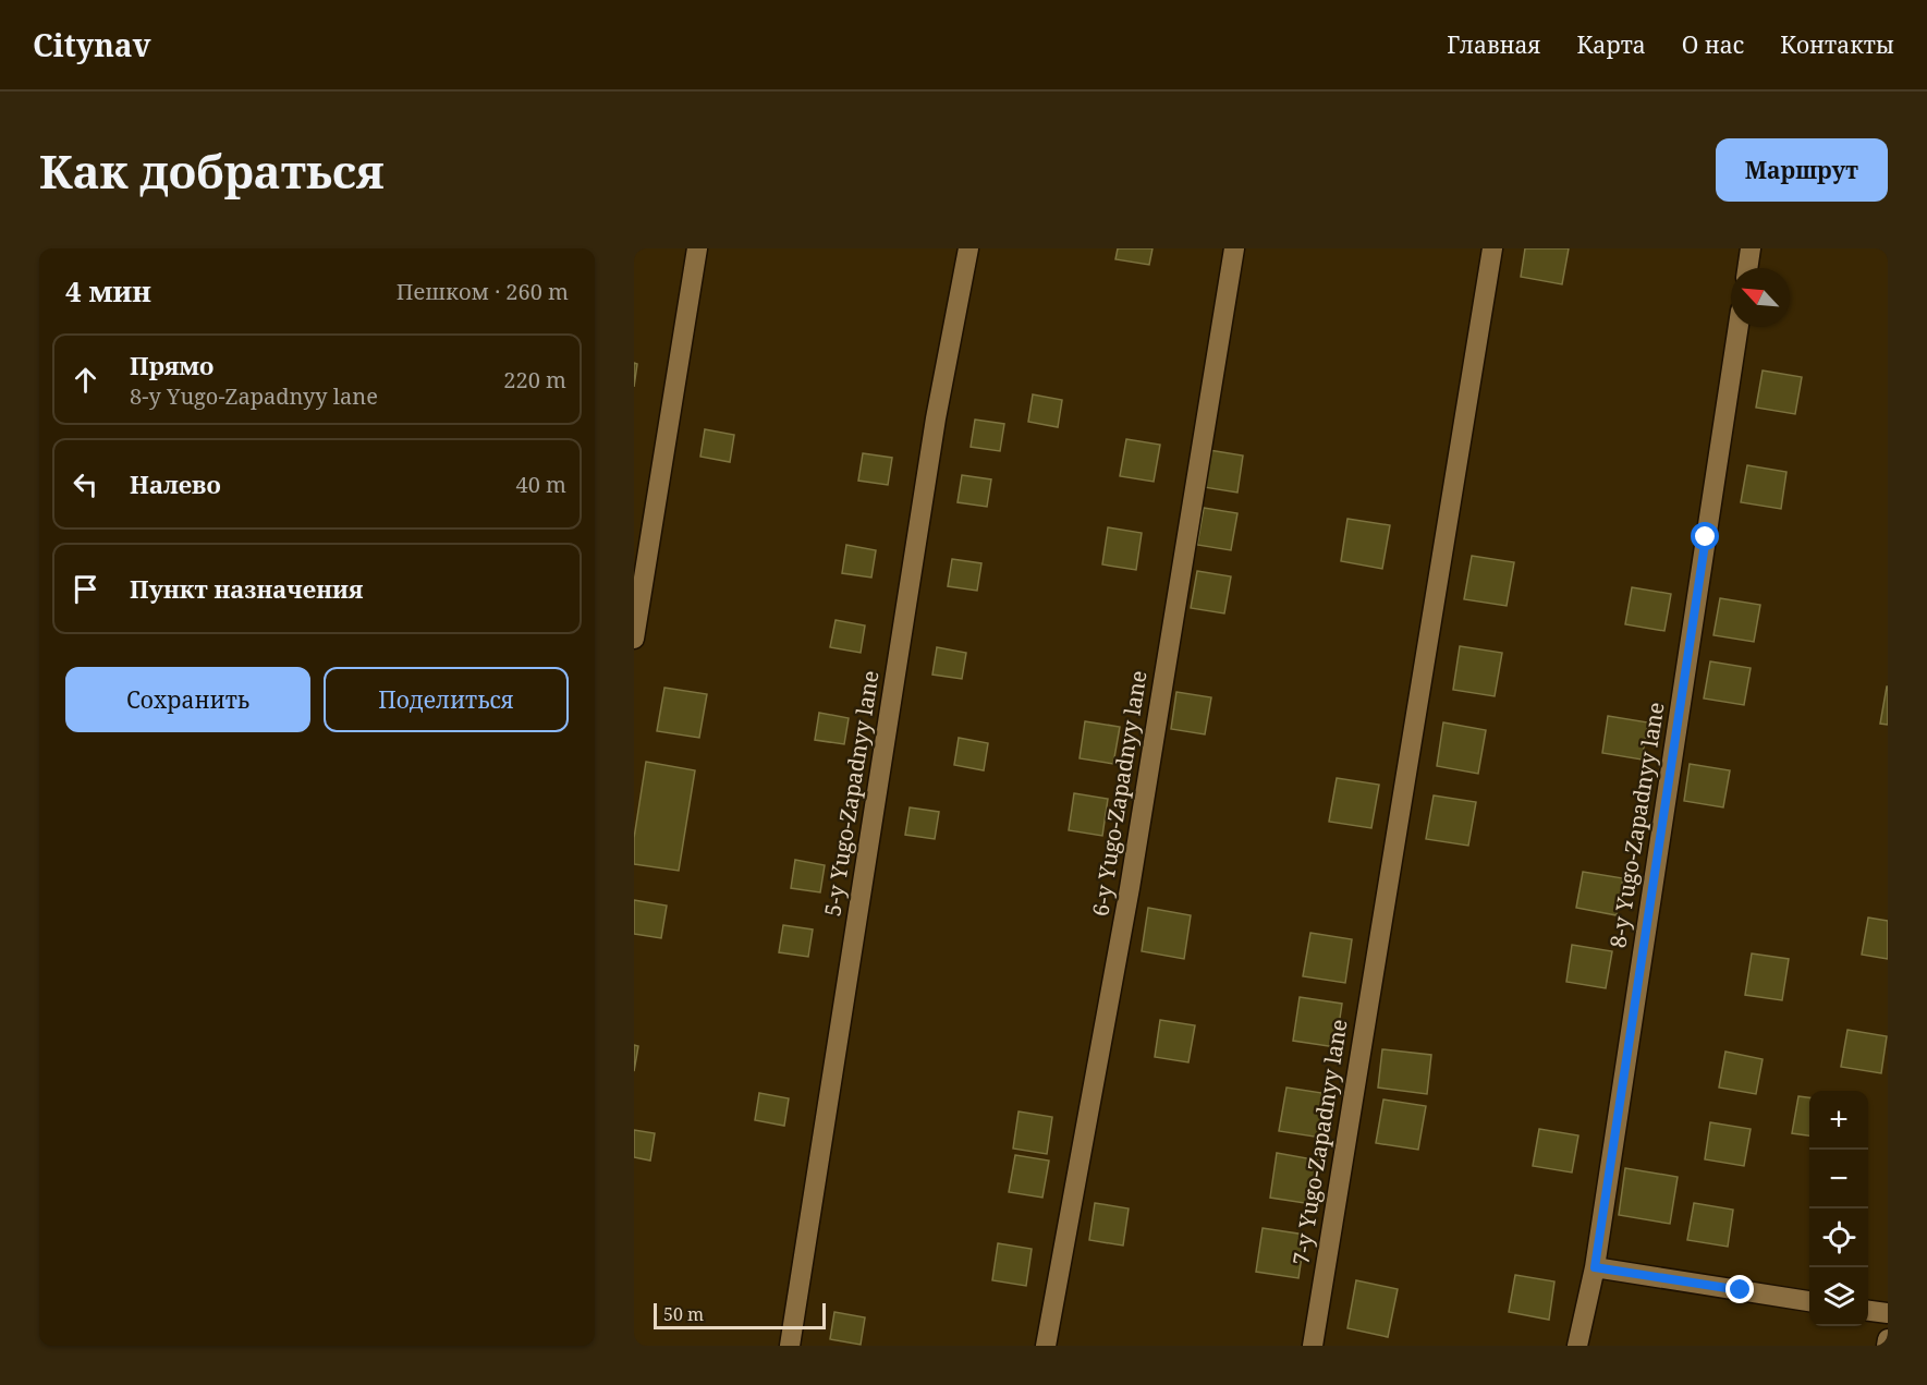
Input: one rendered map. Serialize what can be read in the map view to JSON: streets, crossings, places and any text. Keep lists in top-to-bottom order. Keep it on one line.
{"streets":{"street":["5-y Yugo-Zapadnyy lane","6-y Yugo-Zapadnyy lane","8-y Yugo-Zapadnyy lane","7-y Yugo-Zapadnyy lane"]},"scale_bar":"50 m","north":"top left","page":{"header":"Citynav","nav":["Главная","Карта","О нас","Контакты"],"buttons":["Маршрут",["Сохранить","Поделиться"]],"title":"Как добраться","heading":["4 мин","Пешком · 260 m"],"list":[["Прямо","8-y Yugo-Zapadnyy lane","220 m"],["Налево","40 m"],"Пункт назначения"],"map_buttons":["+","−"],"scale":"50 m"}}
